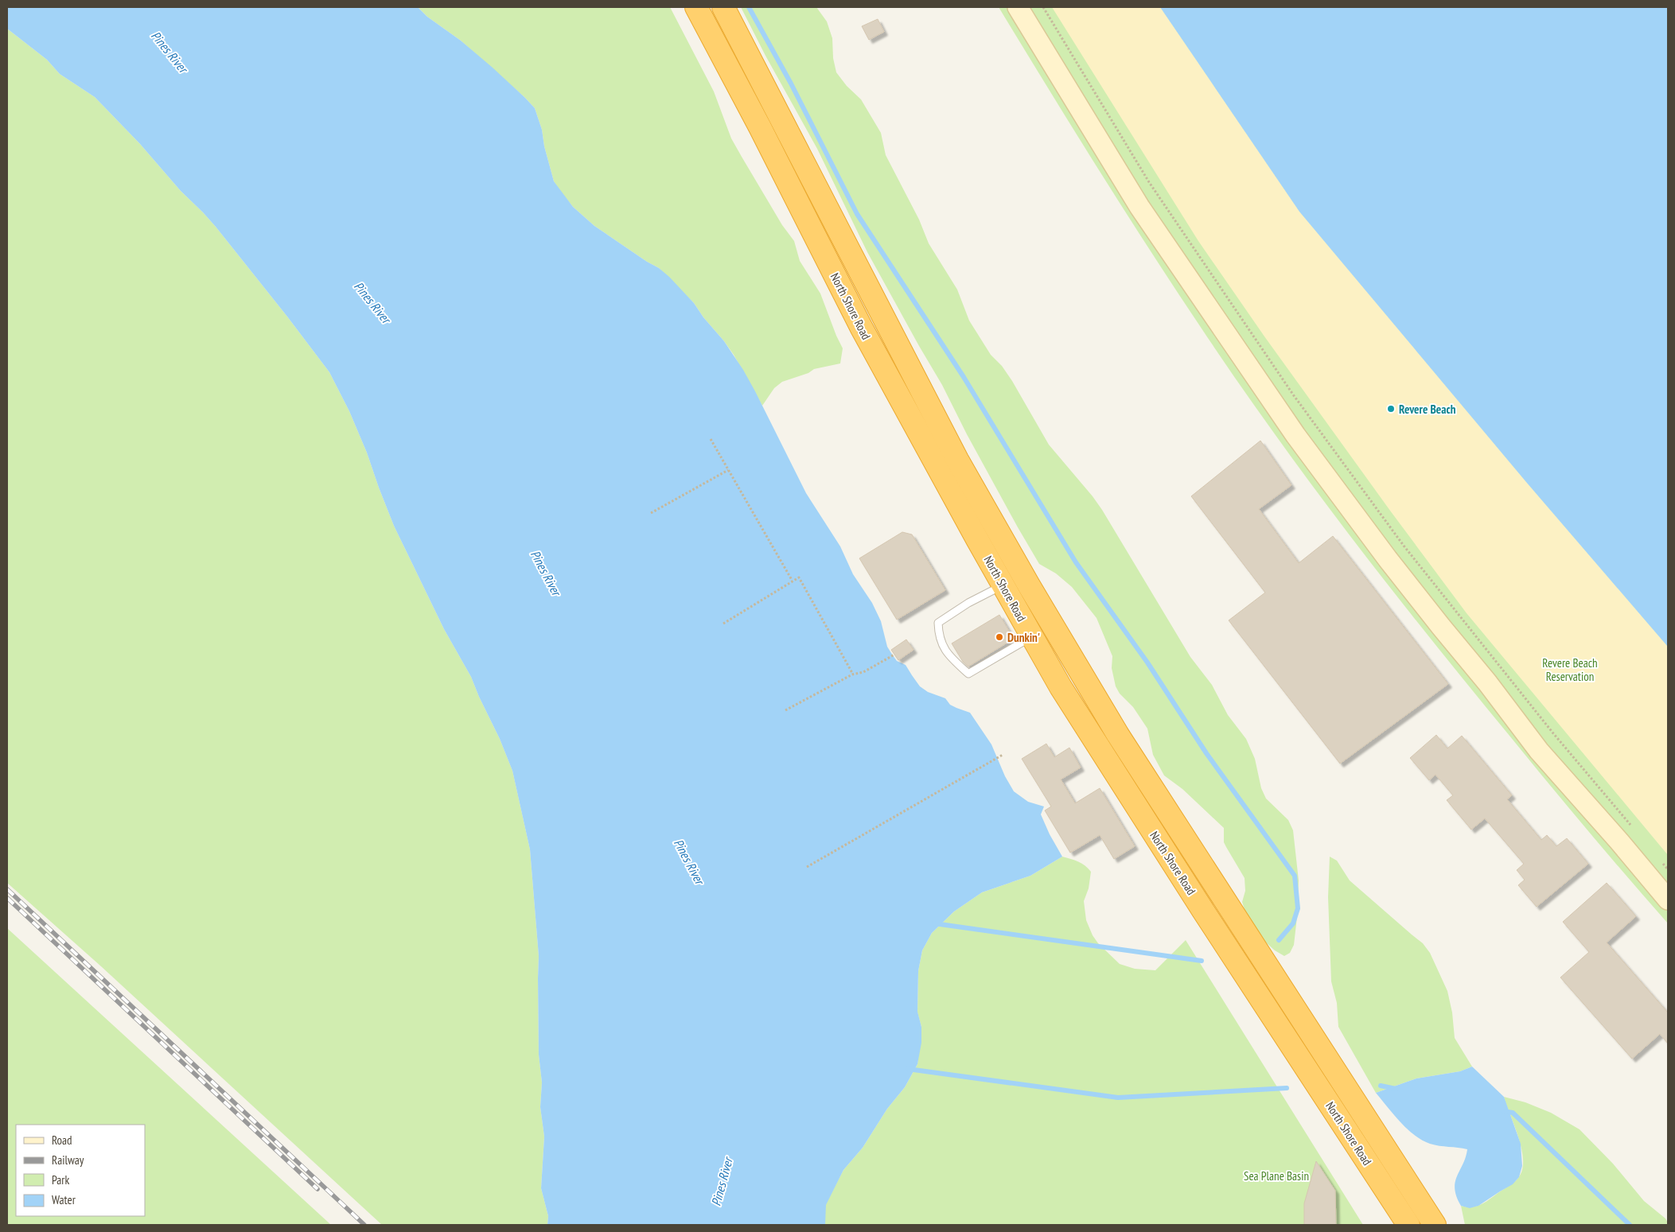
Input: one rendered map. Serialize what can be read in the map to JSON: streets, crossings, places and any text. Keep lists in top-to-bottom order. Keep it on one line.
{"streets":{"highway":["North Shore Road"]},"water":["Pines River"],"parks":["Revere Beach Reservation","Sea Plane Basin"],"places":["Revere Beach","Dunkin'"],"legend":["Road","Railway","Park","Water"]}
